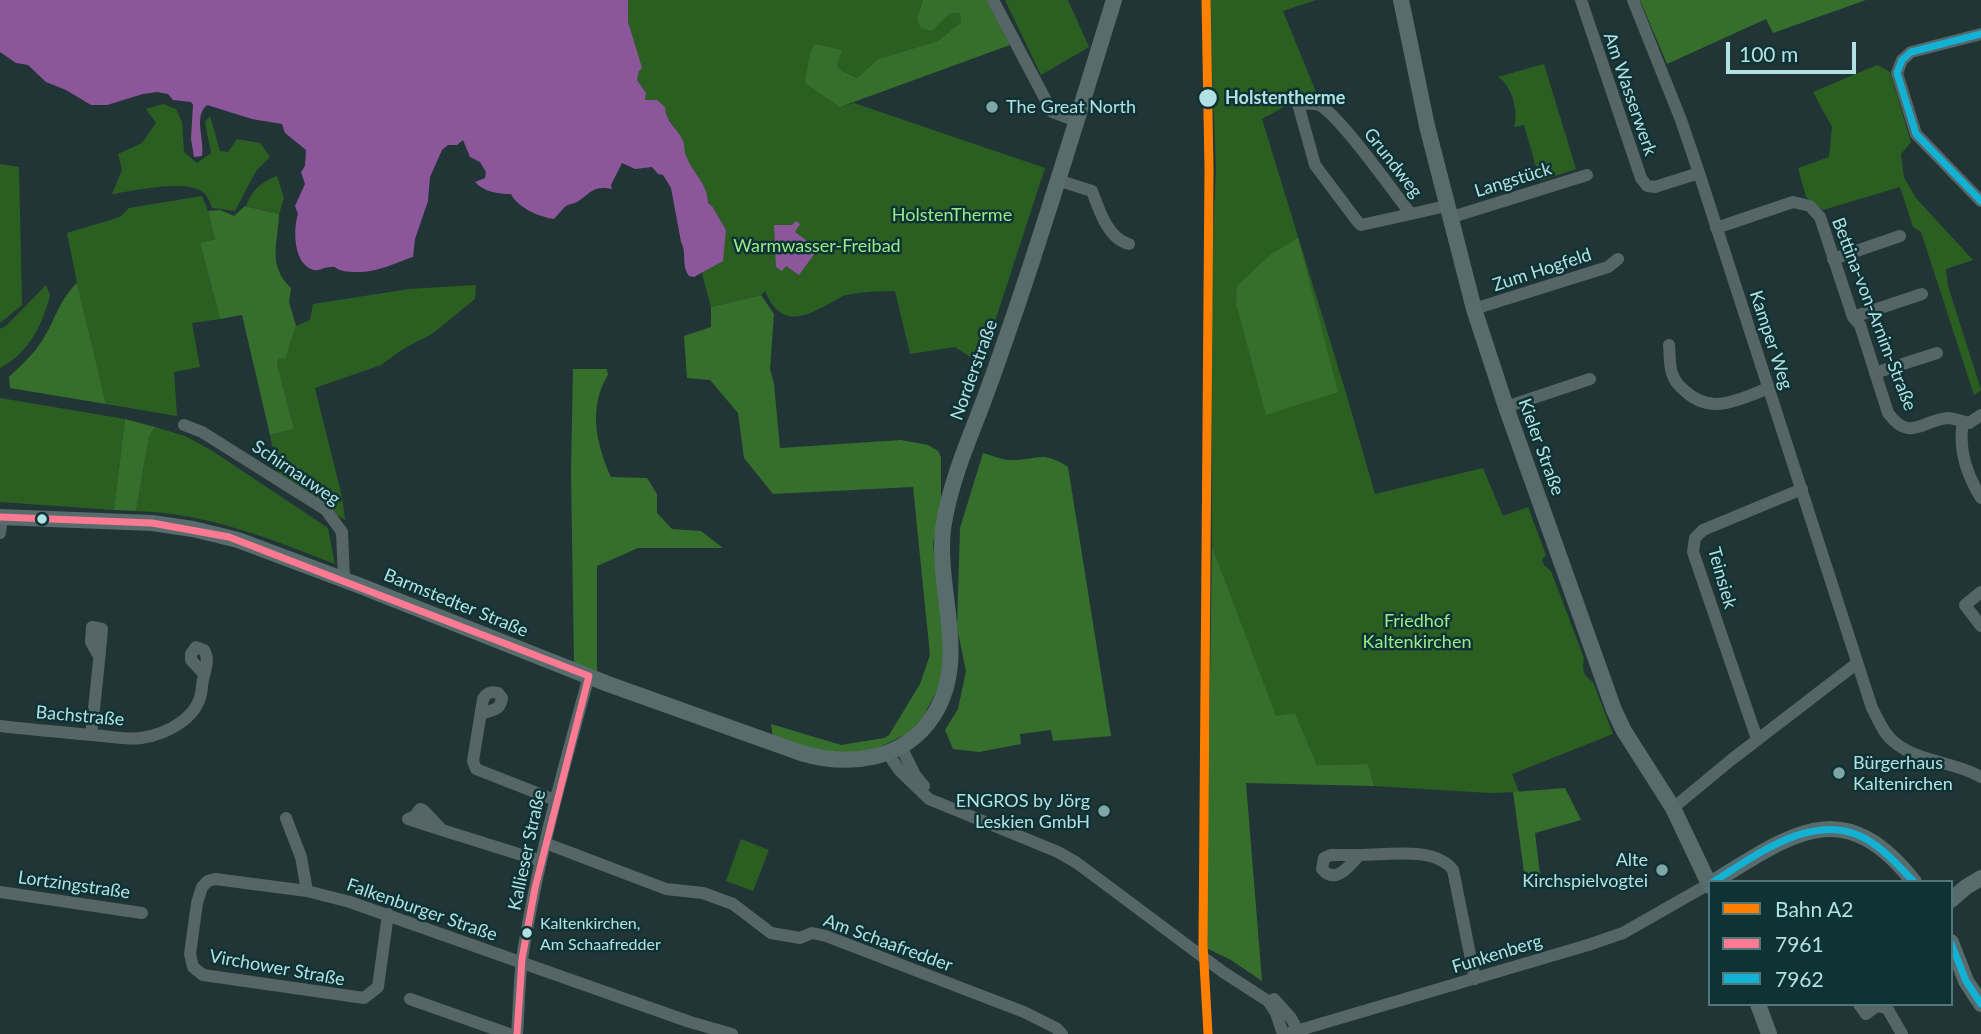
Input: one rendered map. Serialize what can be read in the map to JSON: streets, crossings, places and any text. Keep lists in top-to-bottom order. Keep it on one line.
{"streets":{"main road":["Norderstraße","Kieler Straße","Barmstedter Straße"],"street":["Am Wasserwerk","Grundweg","Langstück","Zum Hogfeld","Bettina-von-Arnim-Straße","Kamper Weg","Schirnauweg","Teinsiek","Bachstraße","Kallieser Straße","Lortzingstraße","Falkenburger Straße","Am Schaafredder","Funkenberg","Virchower Straße"]},"crossings":[["Am Wasserwerk","Kamper Weg"],["Grundweg","Langstück"],["Grundweg","Kieler Straße"],["Langstück","Kieler Straße"],["Zum Hogfeld","Kieler Straße"],["Bettina-von-Arnim-Straße","Kamper Weg"],["Kamper Weg","Teinsiek"],["Norderstraße","Barmstedter Straße"],["Schirnauweg","Barmstedter Straße"],["Barmstedter Straße","Kallieser Straße"],["Kallieser Straße","Falkenburger Straße"],["Kallieser Straße","Am Schaafredder"],["Falkenburger Straße","Virchower Straße"]],"parks":["HolstenTherme","Warmwasser-Freibad","Friedhof Kaltenkirchen"],"places":["Holstentherme","The Great North","Bürgerhaus Kaltenirchen","ENGROS by Jörg Leskien GmbH","Alte Kirchspielvogtei","Kaltenkirchen, Am Schaafredder"],"lines":["rail line A2","transit line 7962","transit line 7961"],"legend":["Bahn A2","7961","7962"],"scale_bar":"100 m"}
